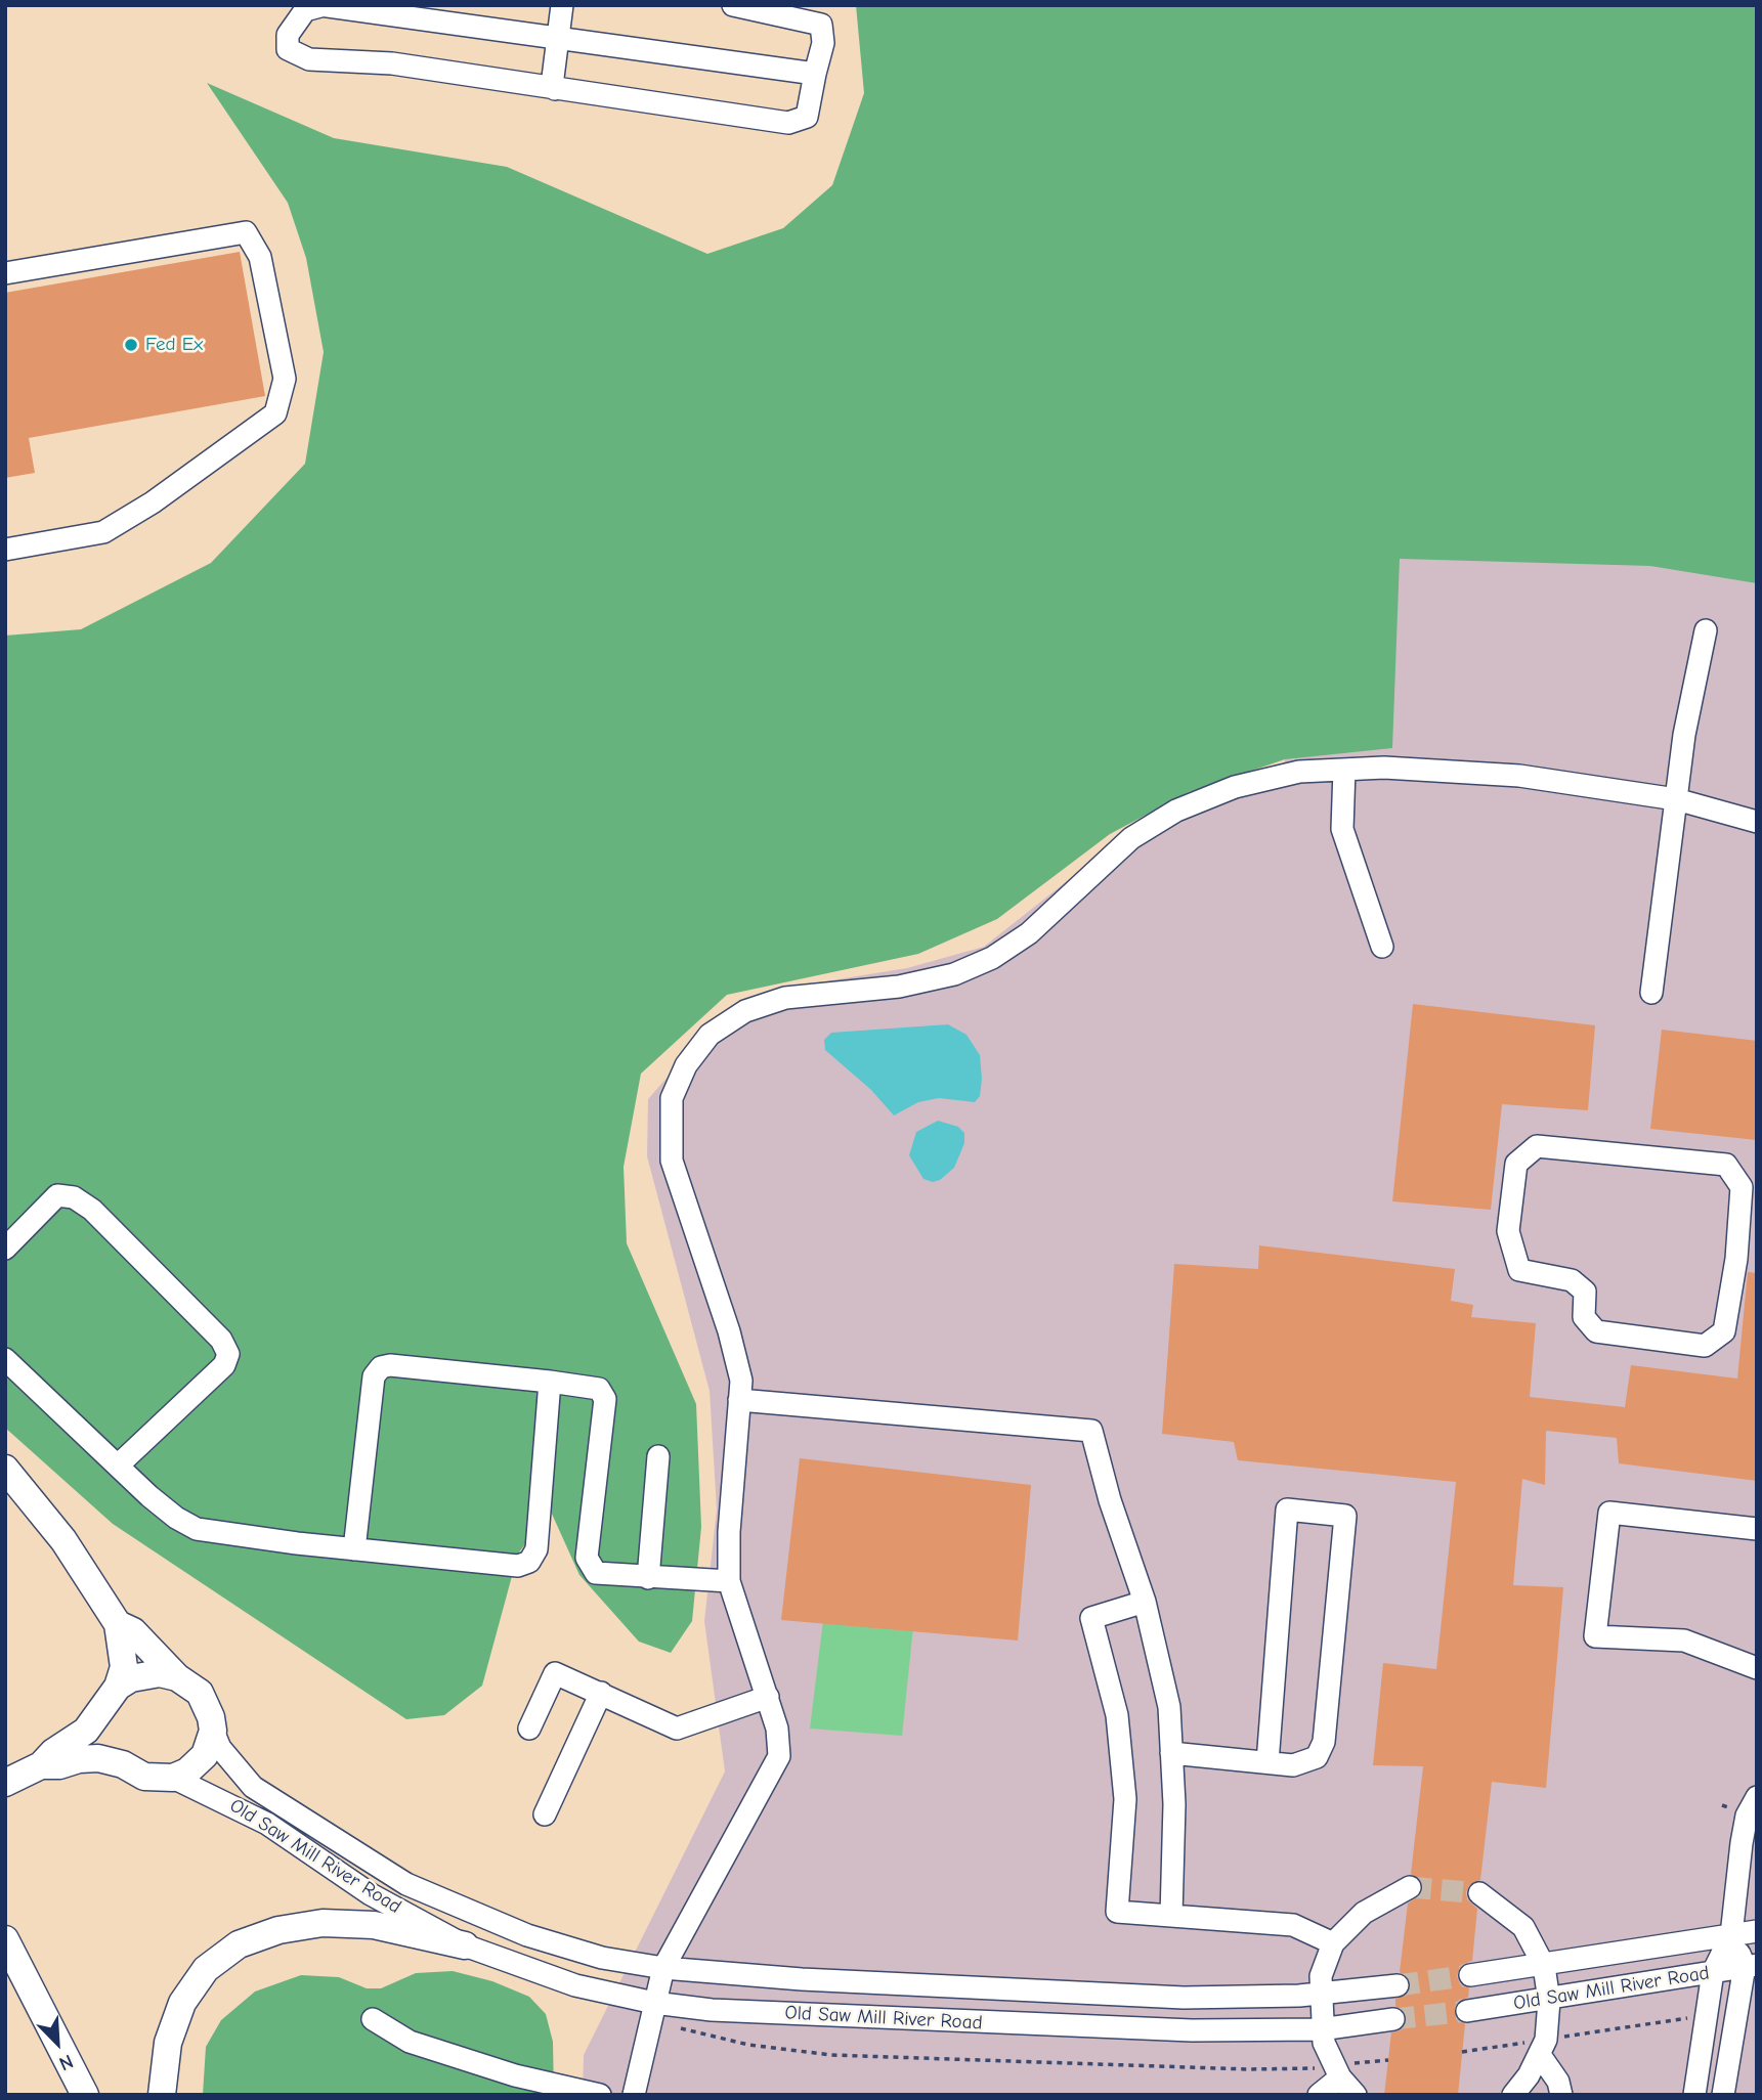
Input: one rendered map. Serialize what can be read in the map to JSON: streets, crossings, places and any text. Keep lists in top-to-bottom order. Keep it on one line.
{"streets":{"main road":["Old Saw Mill River Road"]},"places":["Fed Ex"],"north":"bottom right"}
